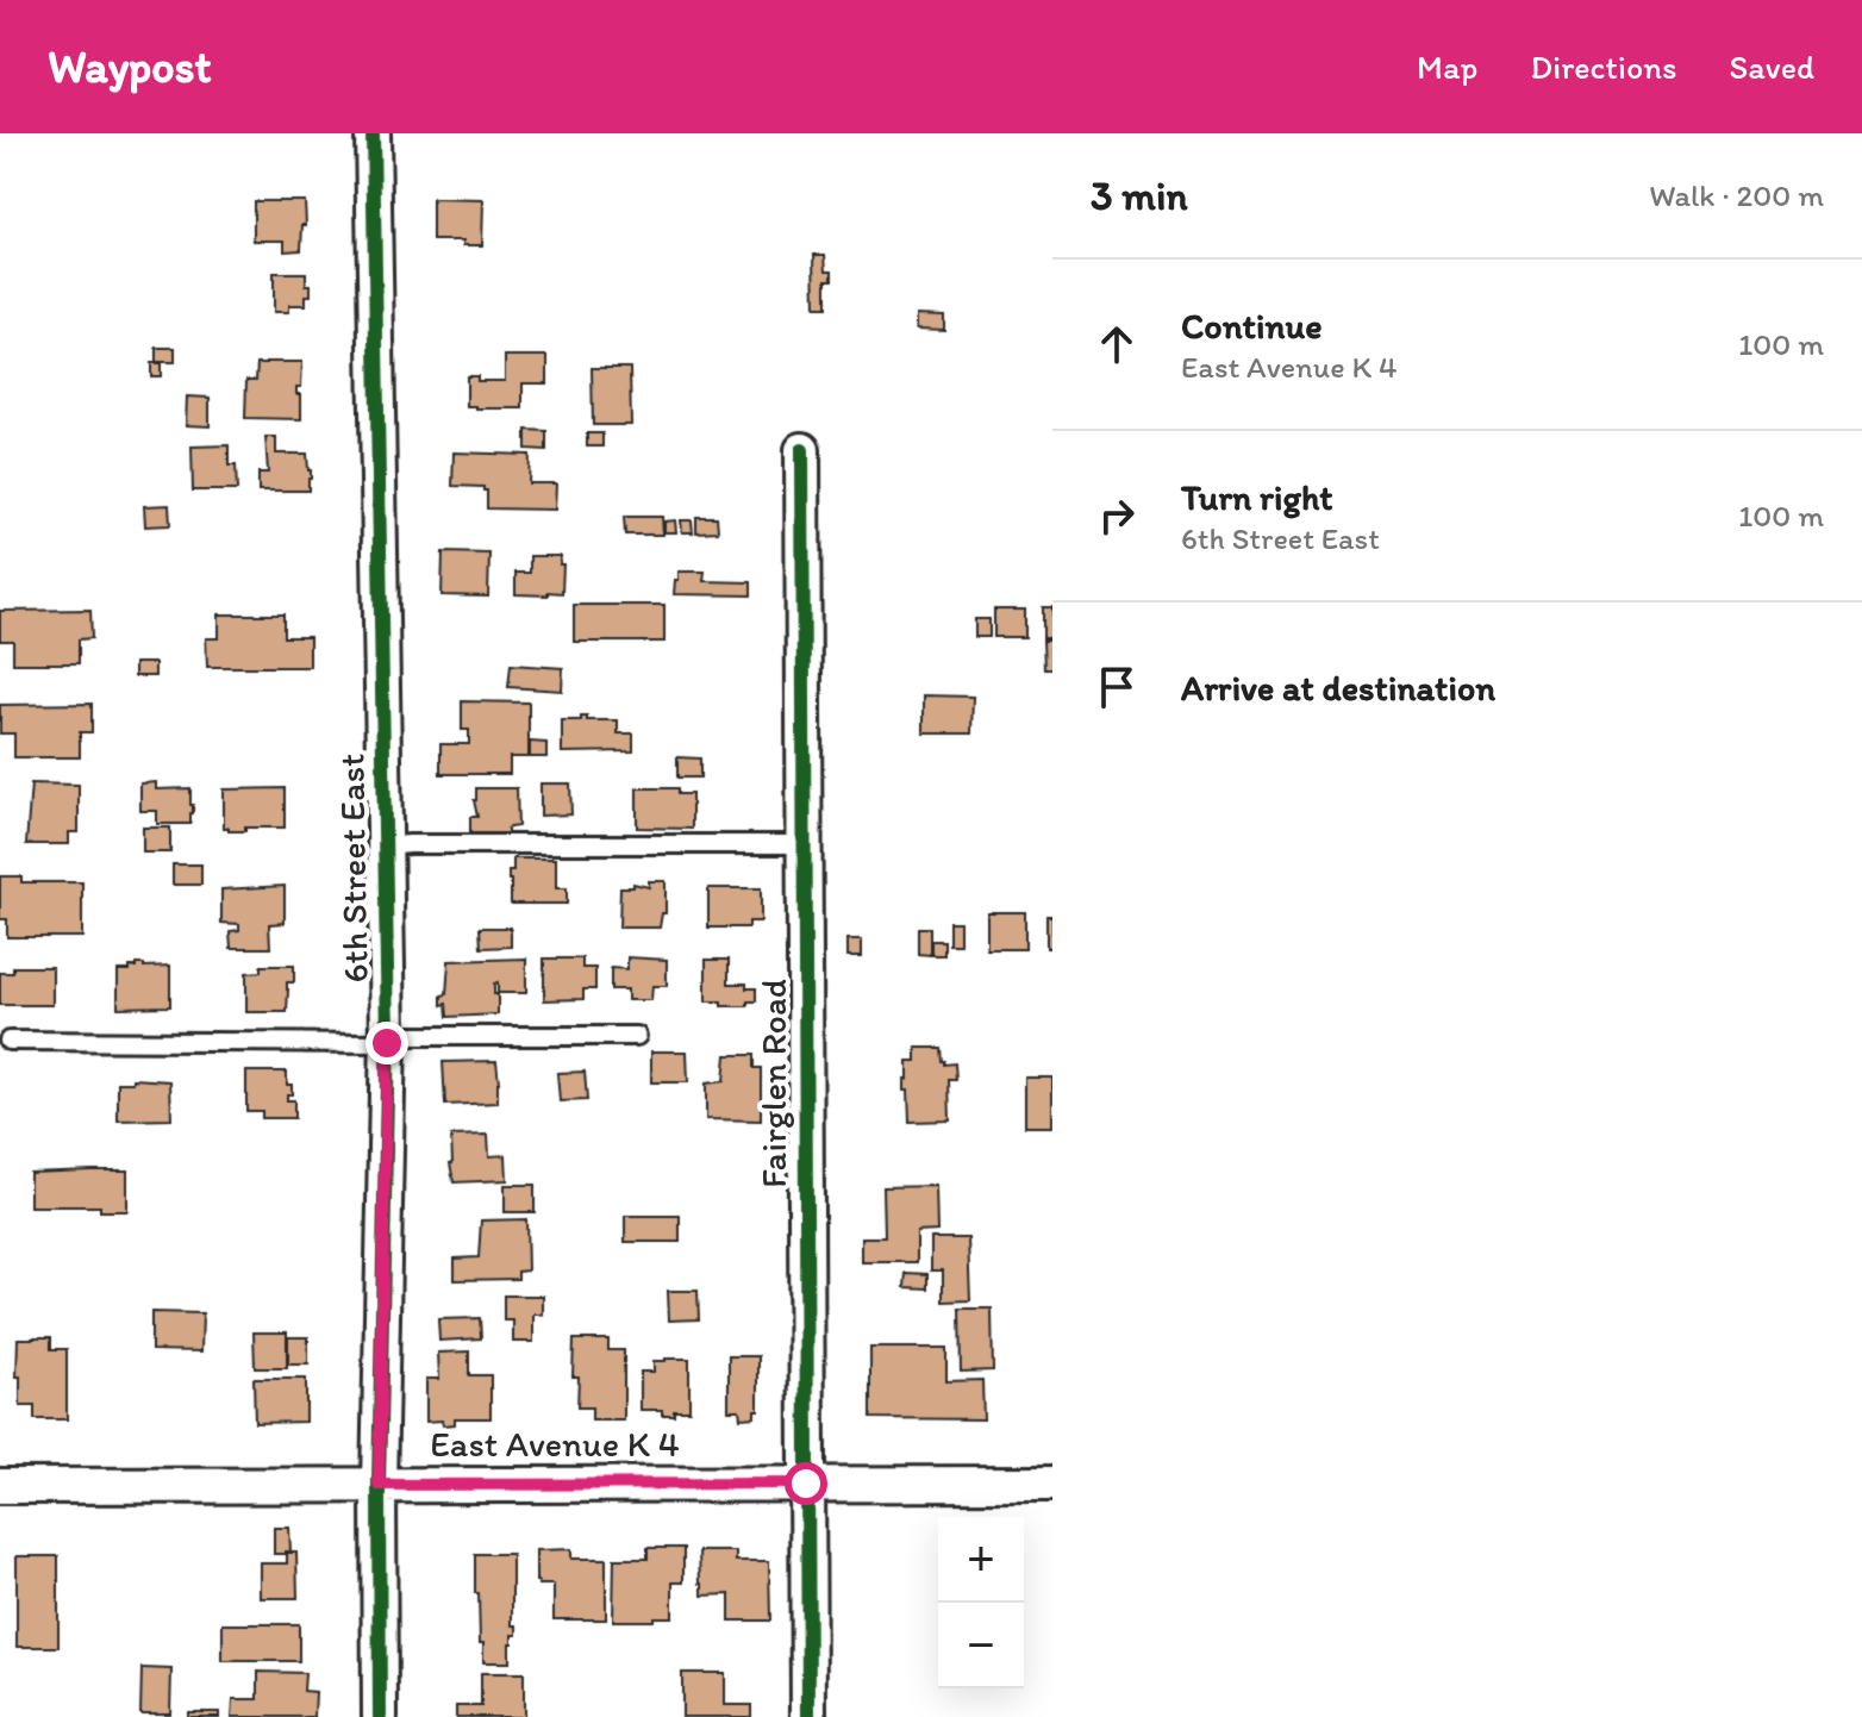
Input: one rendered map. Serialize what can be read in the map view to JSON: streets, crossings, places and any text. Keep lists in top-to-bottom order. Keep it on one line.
{"streets":{"street":["6th Street East","Fairglen Road","East Avenue K 4"]},"crossings":[["6th Street East","East Avenue K 4"],["Fairglen Road","East Avenue K 4"]],"page":{"header":"Waypost","nav":["Map","Directions","Saved"],"heading":["3 min","Walk · 200 m"],"list":[["Continue","East Avenue K 4","100 m"],["Turn right","6th Street East","100 m"],"Arrive at destination"],"map_buttons":["+","−"]}}
